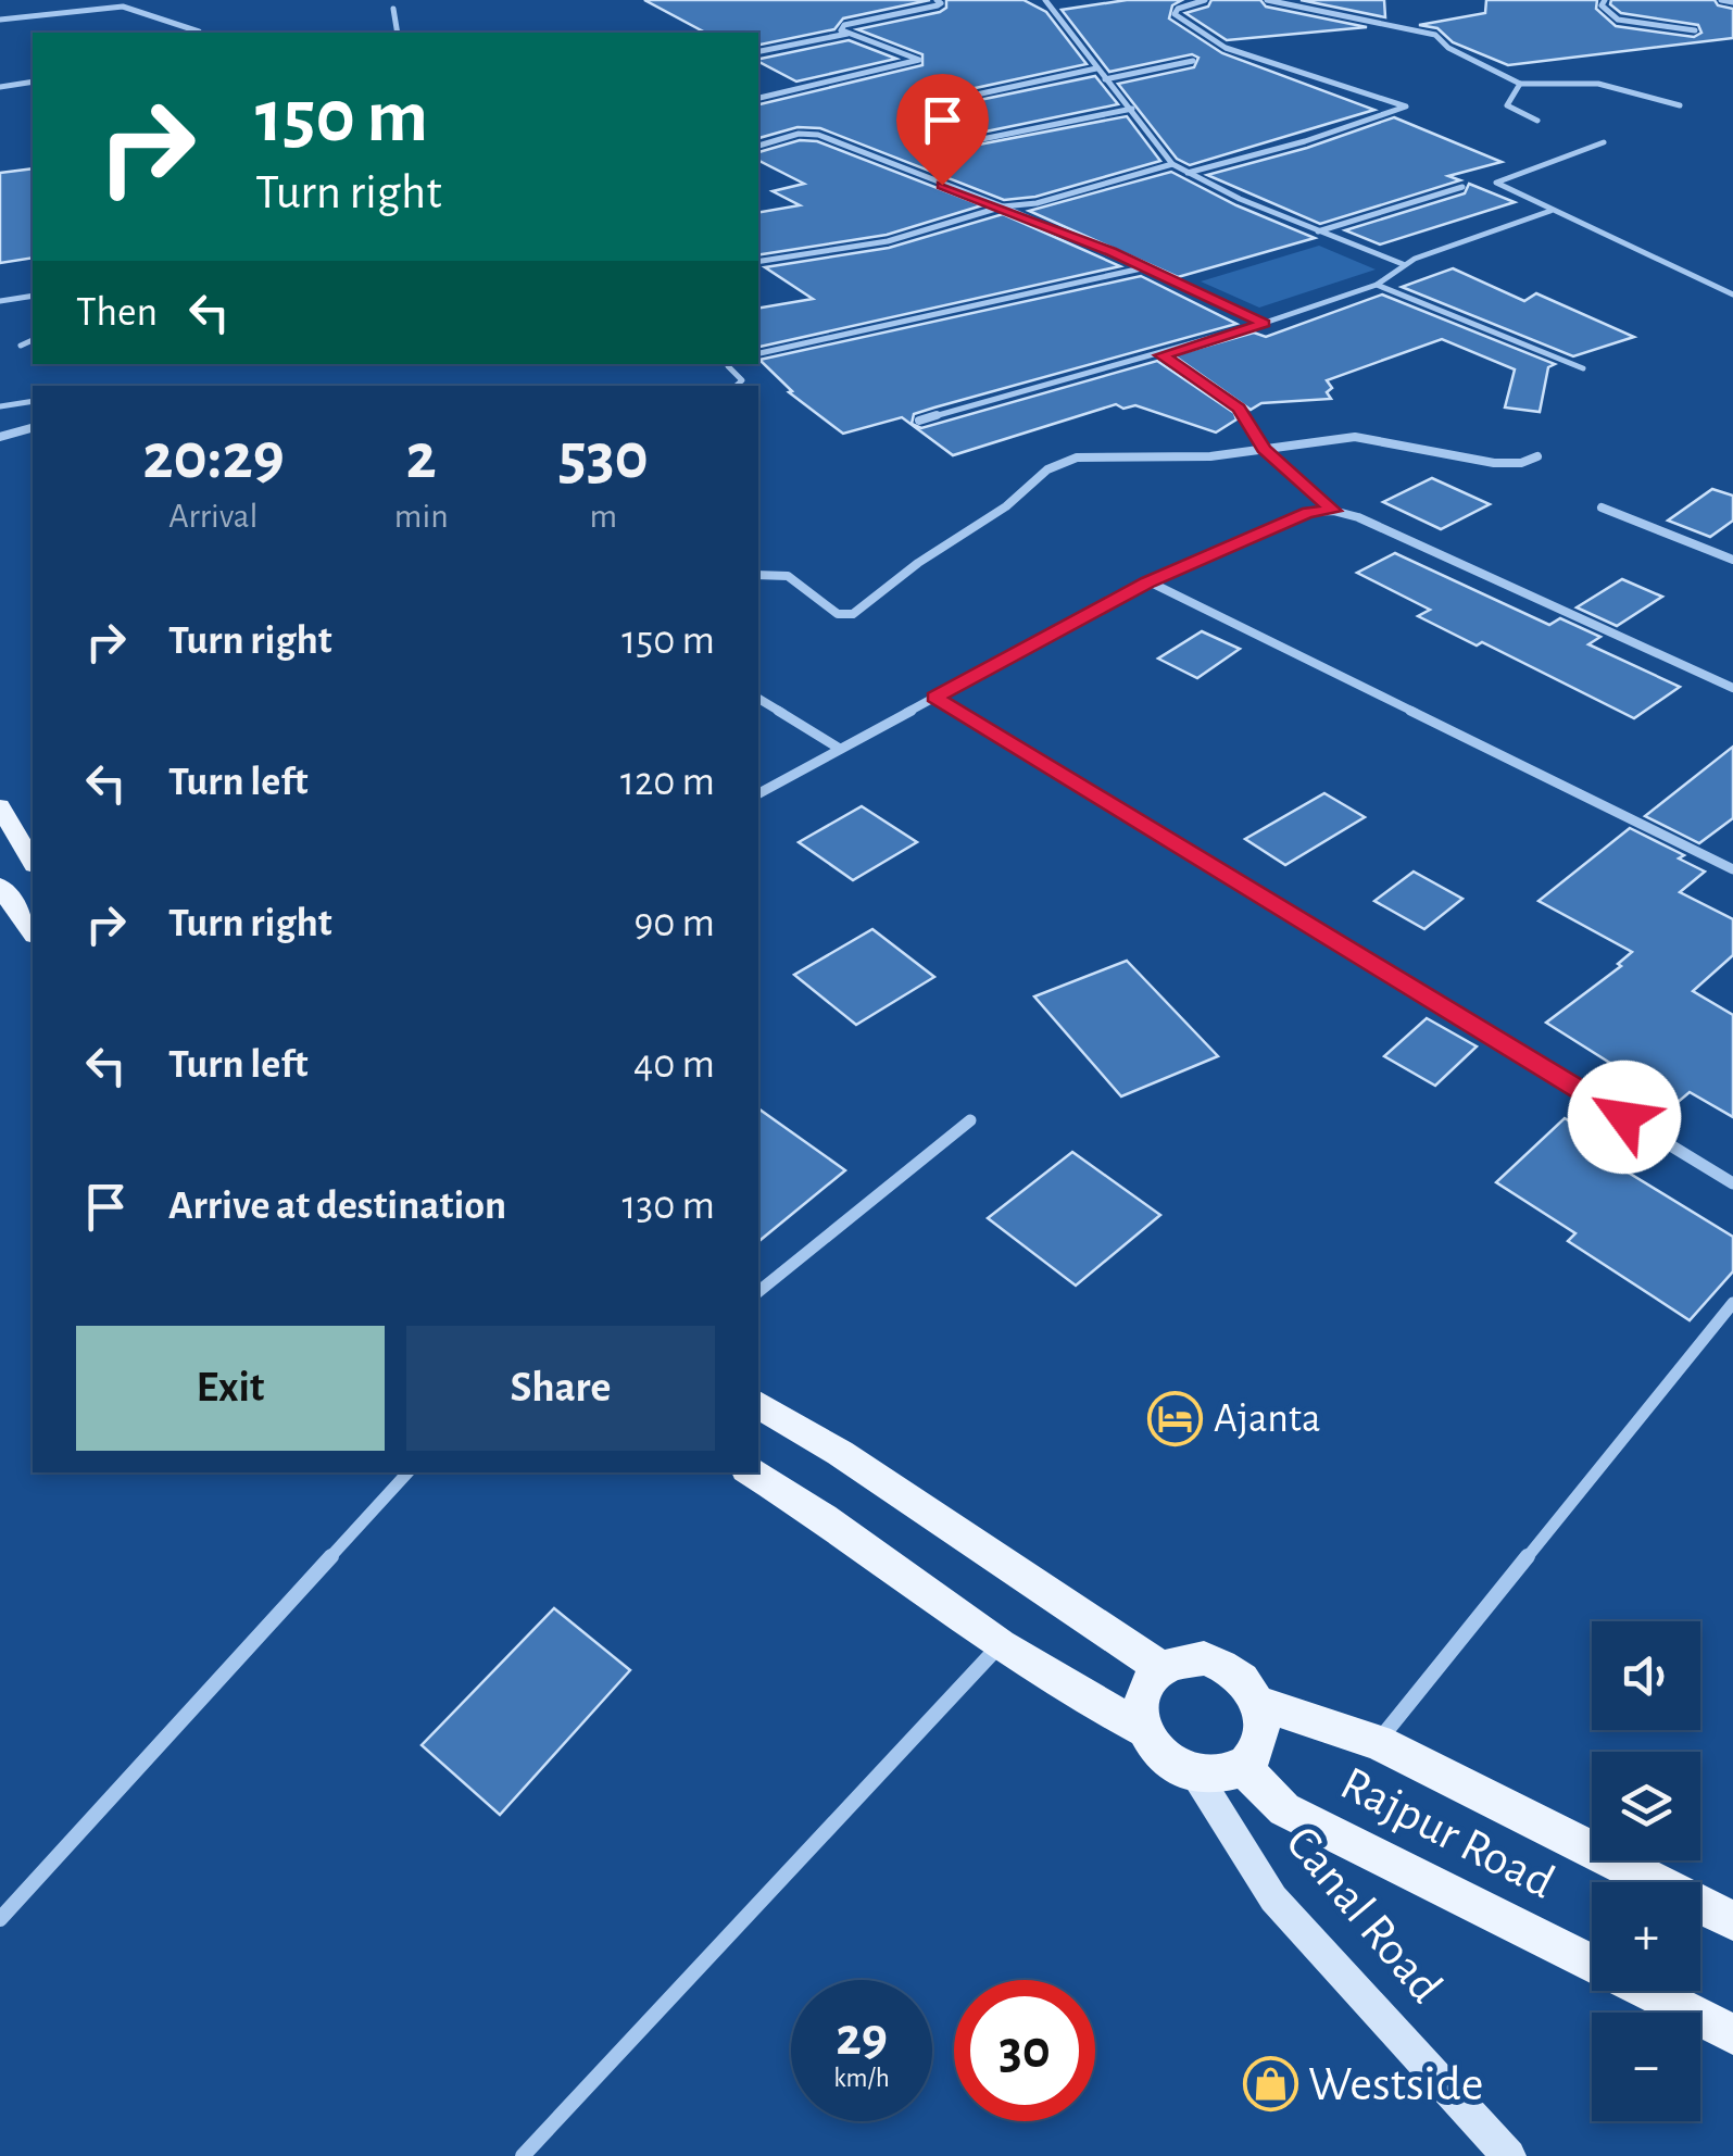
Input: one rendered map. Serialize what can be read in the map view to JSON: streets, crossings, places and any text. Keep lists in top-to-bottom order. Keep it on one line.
{"streets":{"main road":["Rajpur Road"],"street":["Canal Road"]},"crossings":[["Rajpur Road","Canal Road"]],"places":{"hotel":["Ajanta"],"shop":["Westside"]},"page":{"turn":["150 m","Turn right"],"then":"Then","eta":["20:29","Arrival","2","min","530","m"],"list":[{"name":"Turn right","value":"150 m"},{"name":"Turn left","value":"120 m"},{"name":"Turn right","value":"90 m"},{"name":"Turn left","value":"40 m"},{"name":"Arrive at destination","value":"130 m"}],"buttons":["Exit","Share"],"map_buttons":["+","−"],"speed":"29 km/h","limit":"30"}}
